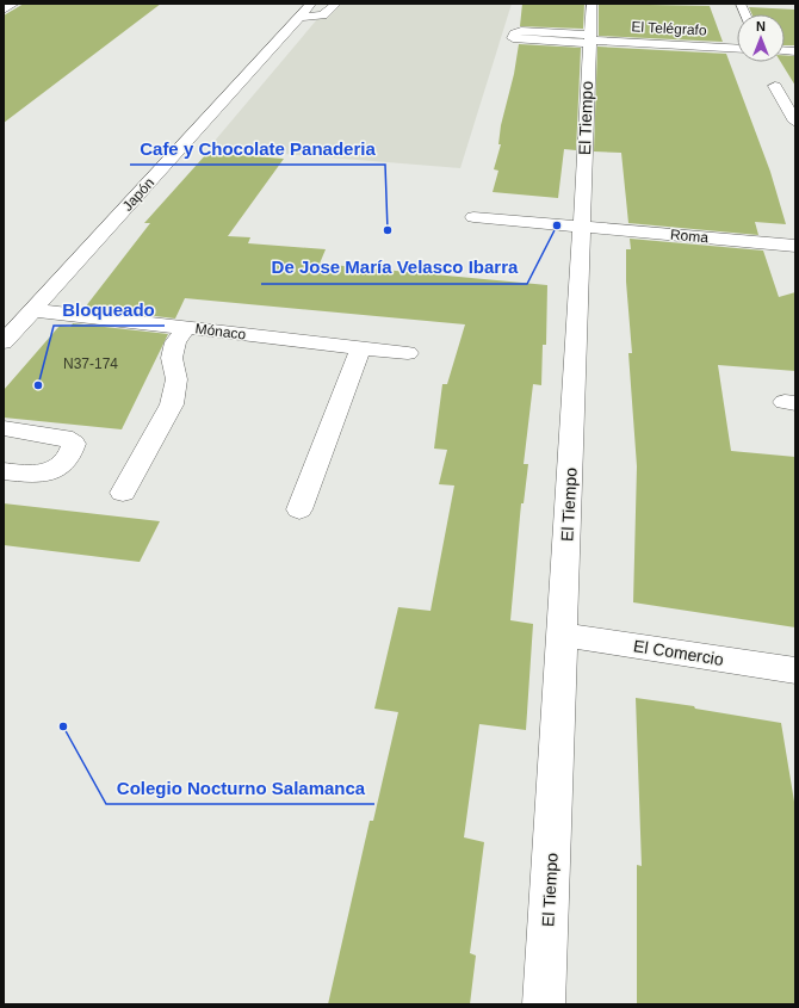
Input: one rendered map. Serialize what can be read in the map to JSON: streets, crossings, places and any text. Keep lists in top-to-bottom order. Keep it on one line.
{"streets":{"street":["El Telégrafo","El Tiempo","Japón","Roma","Mónaco","El Comercio"]},"crossings":[["El Telégrafo","El Tiempo"],["El Tiempo","Roma"],["El Tiempo","El Comercio"],["Japón","Mónaco"]],"places":["De Jose María Velasco Ibarra","Cafe y Chocolate Panaderia","Bloqueado","Colegio Nocturno Salamanca"],"house_numbers":["N37-174"],"north":"top"}
